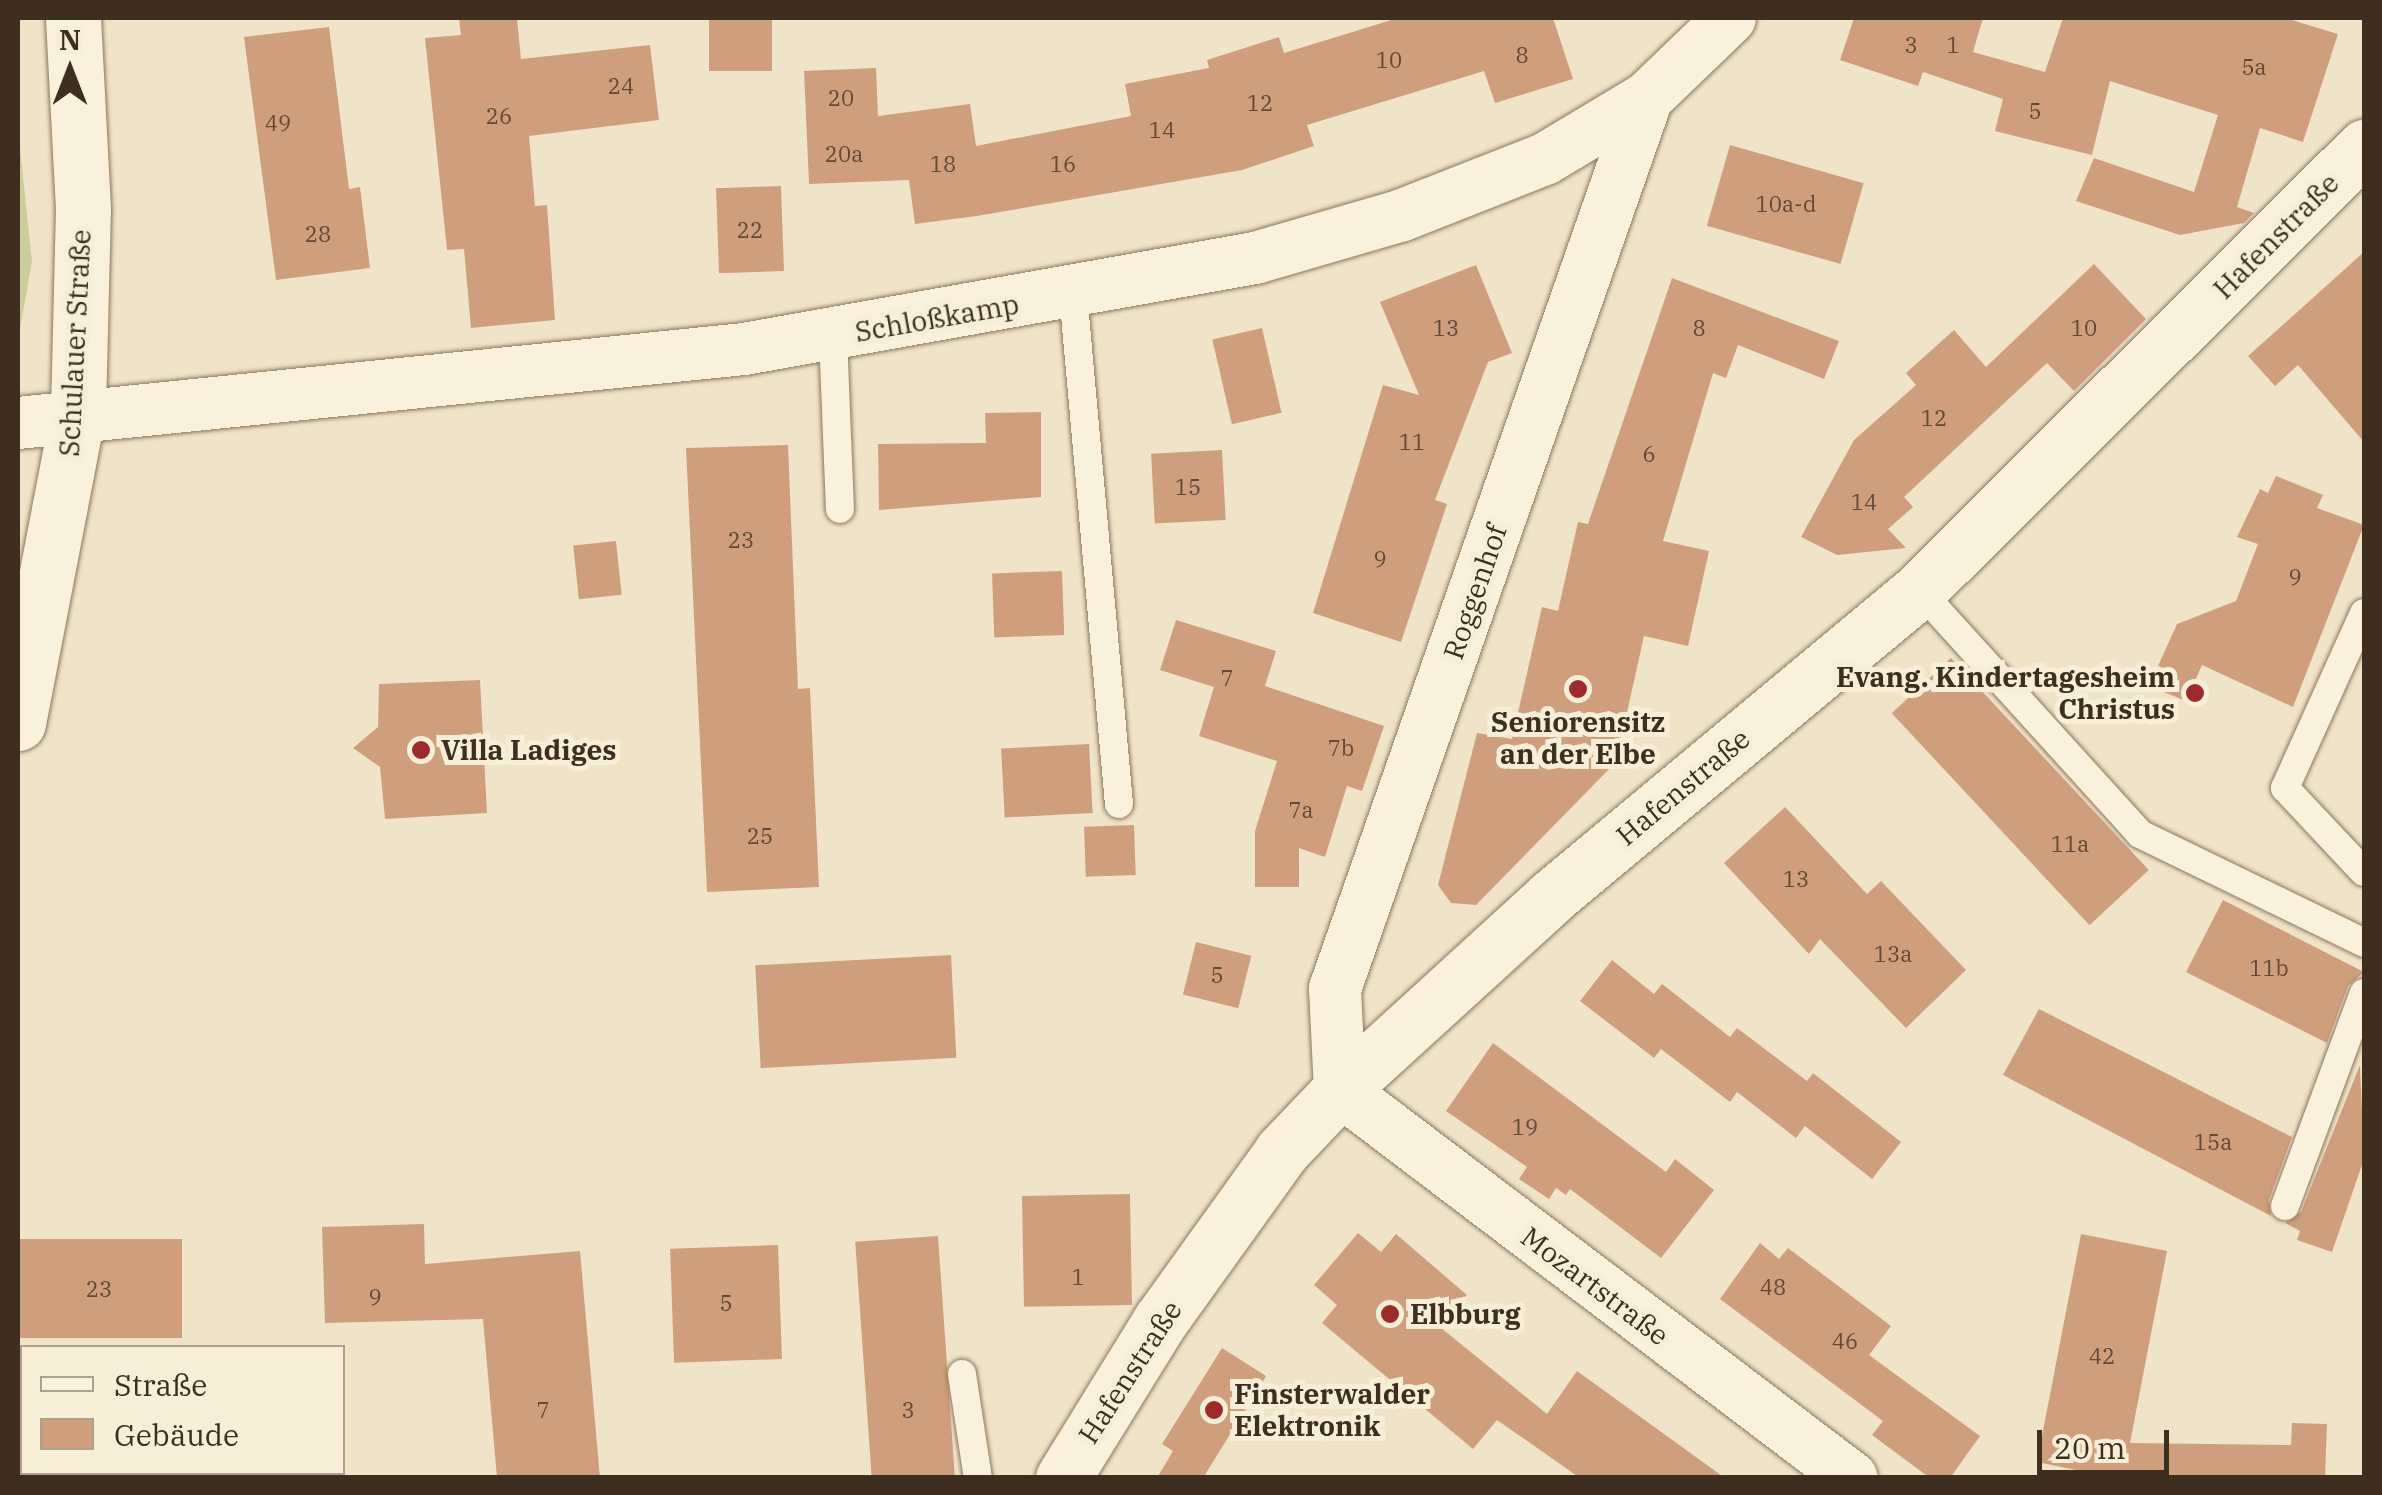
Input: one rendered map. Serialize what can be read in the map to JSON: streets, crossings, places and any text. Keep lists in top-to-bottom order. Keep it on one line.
{"streets":{"street":["Hafenstraße","Schloßkamp","Schulauer Straße","Roggenhof","Mozartstraße"]},"crossings":[["Hafenstraße","Roggenhof"],["Hafenstraße","Mozartstraße"],["Schloßkamp","Schulauer Straße"],["Schloßkamp","Roggenhof"],["Roggenhof","Mozartstraße"]],"places":["Seniorensitz an der Elbe","Evang. Kindertagesheim Christus","Villa Ladiges","Elbburg","Finsterwalder Elektronik"],"house_numbers":["3","1","8","10","5a","24","20","12","5","26","49","14","20a","18","16","10a-d","22","28","13","8","10","12","11","6","15","14","23","9","9","7","7b","7a","25","11a","13","13a","11b","5","19","15a","1","48","23","9","5","46","42","7","3"],"legend":["Straße","Gebäude"],"scale_bar":"20 m","north":"top"}
